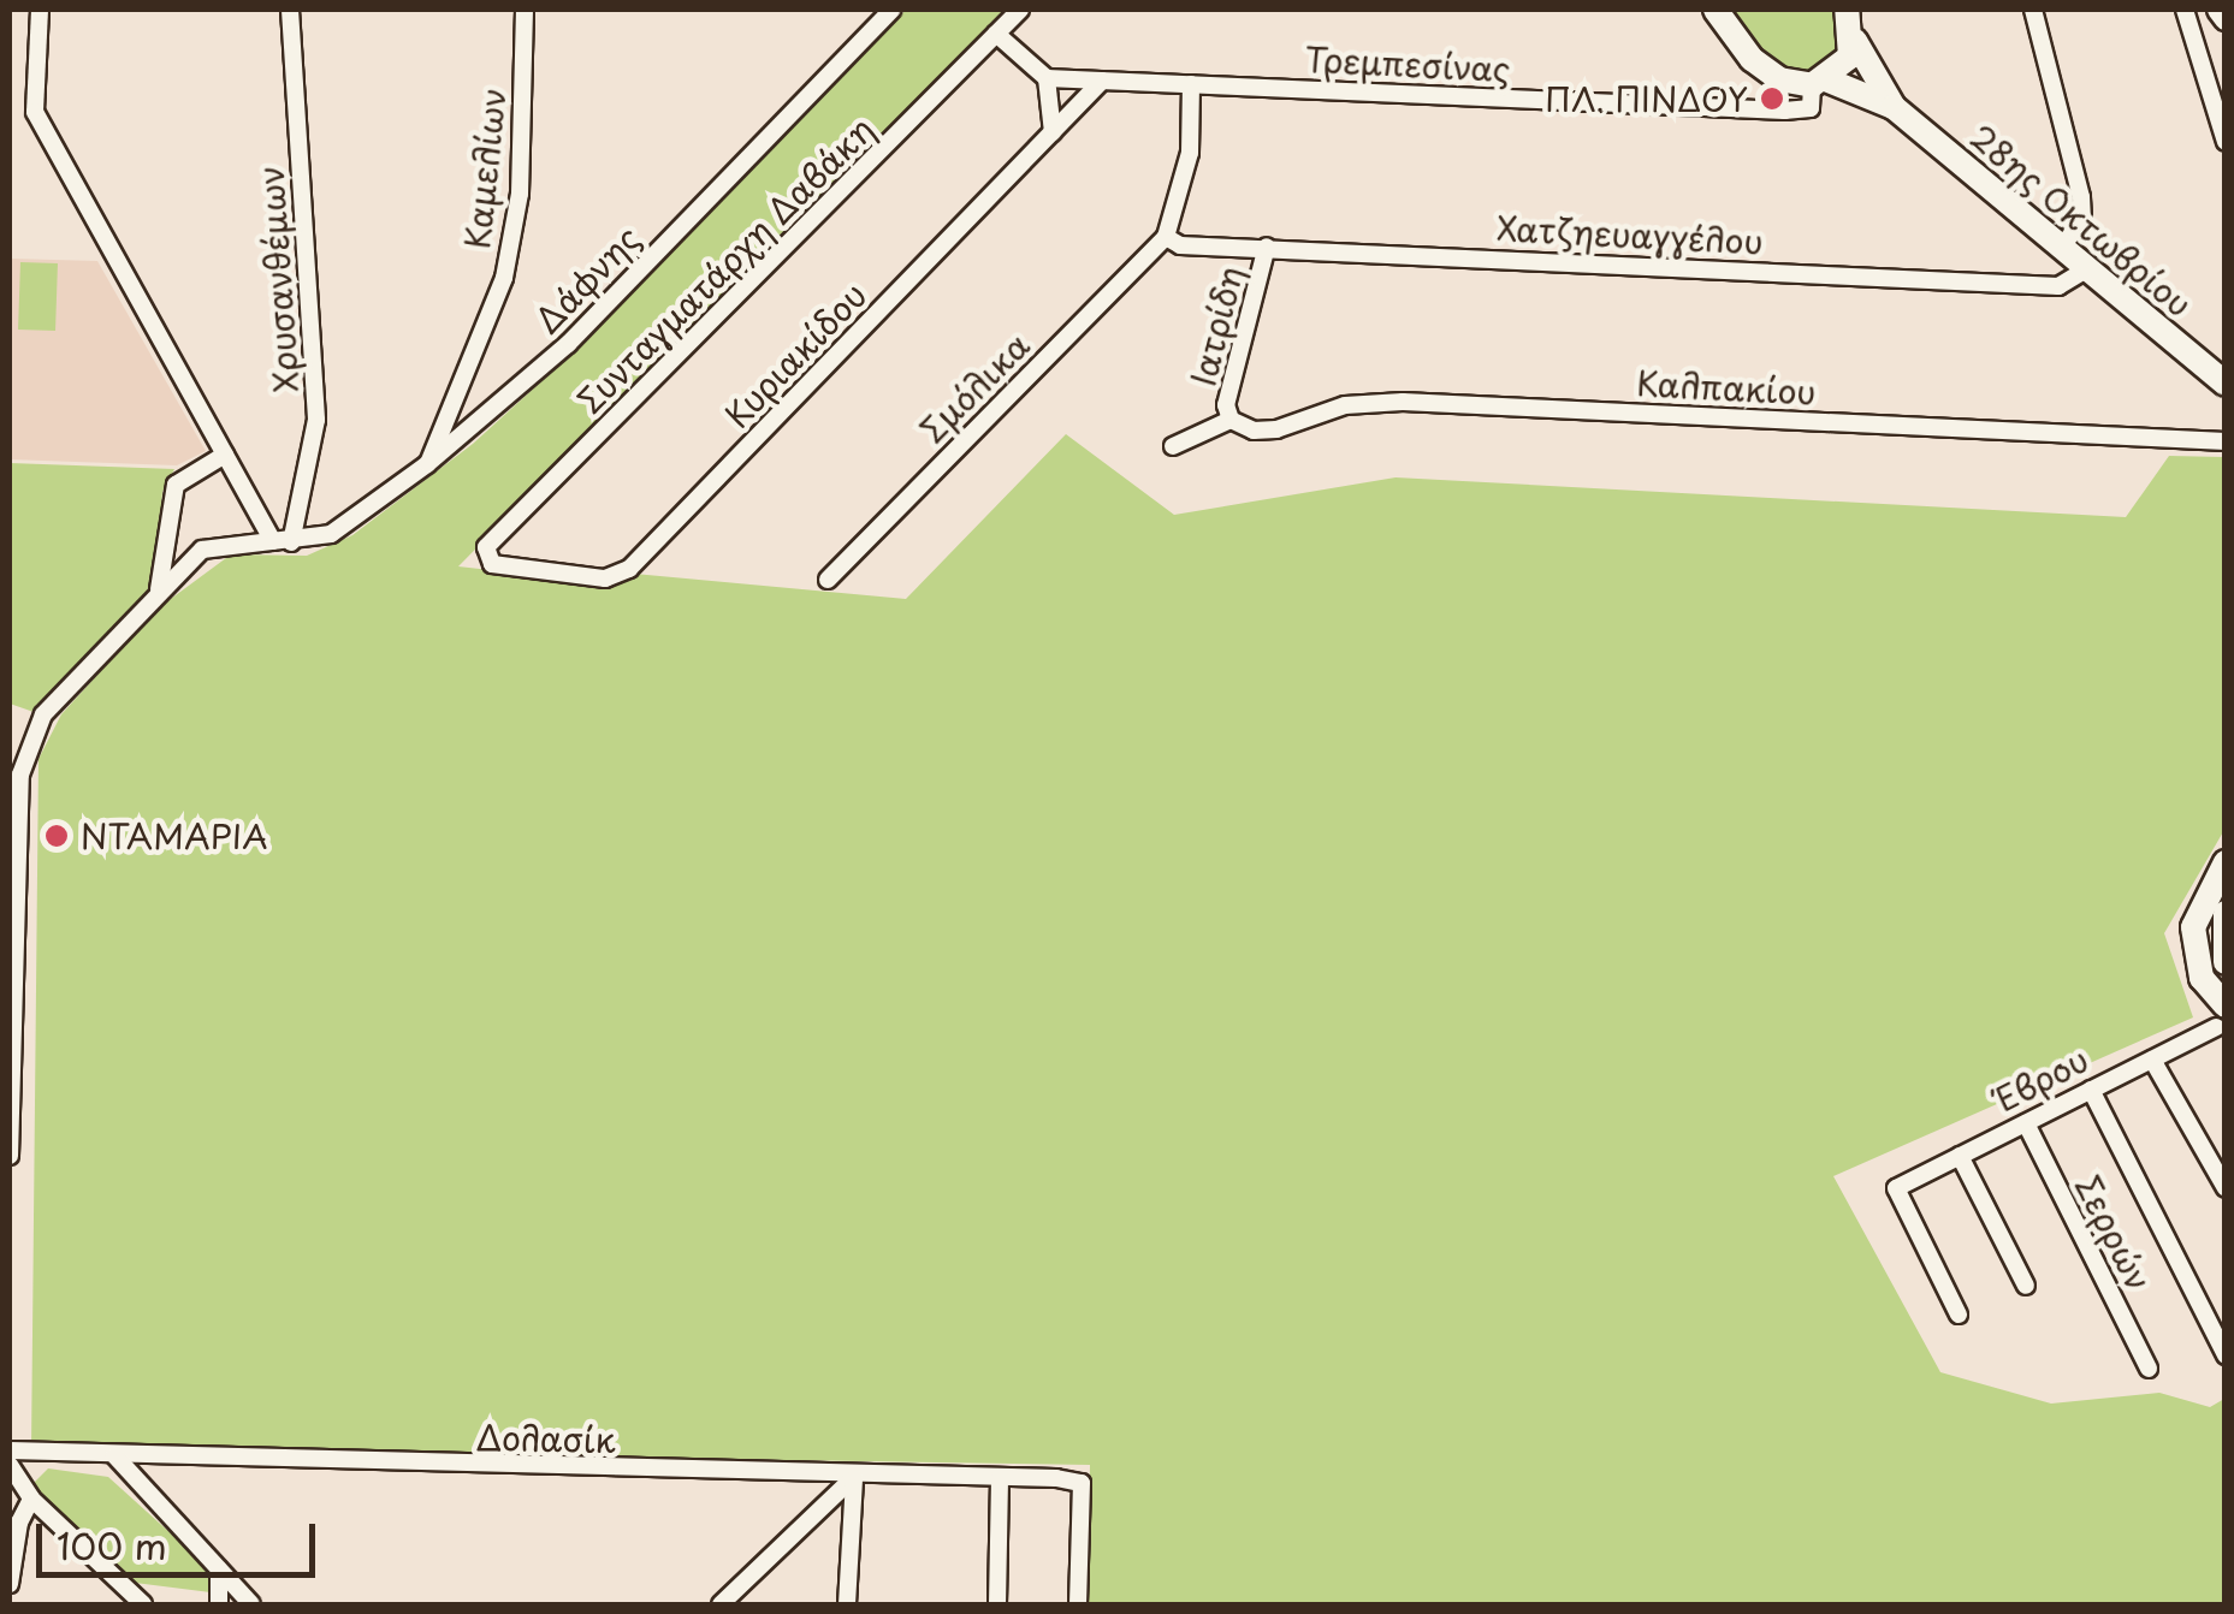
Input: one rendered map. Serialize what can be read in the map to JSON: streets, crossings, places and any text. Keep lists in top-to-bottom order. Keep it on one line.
{"streets":{"main road":["28ης Οκτωβρίου","Έβρου"],"street":["Τρεμπεσίνας","Καμελίων","Χατζηευαγγέλου","Συνταγματάρχη Δαβάκη","Χρυσανθέμων","Δάφνης","Ιατρίδη","Κυριακίδου","Σμόλικα","Καλπακίου","Σερρών","Δολασίκ"]},"crossings":[["Τρεμπεσίνας","28ης Οκτωβρίου"],["Τρεμπεσίνας","Κυριακίδου"],["Καμελίων","Δάφνης"],["28ης Οκτωβρίου","Χατζηευαγγέλου"],["Χατζηευαγγέλου","Ιατρίδη"],["Χατζηευαγγέλου","Σμόλικα"],["Συνταγματάρχη Δαβάκη","Κυριακίδου"],["Χρυσανθέμων","Δάφνης"],["Ιατρίδη","Καλπακίου"],["Έβρου","Σερρών"]],"places":["ΠΛ. ΠΙΝΔΟΥ","ΝΤΑΜΑΡΙΑ"],"scale_bar":"100 m"}
